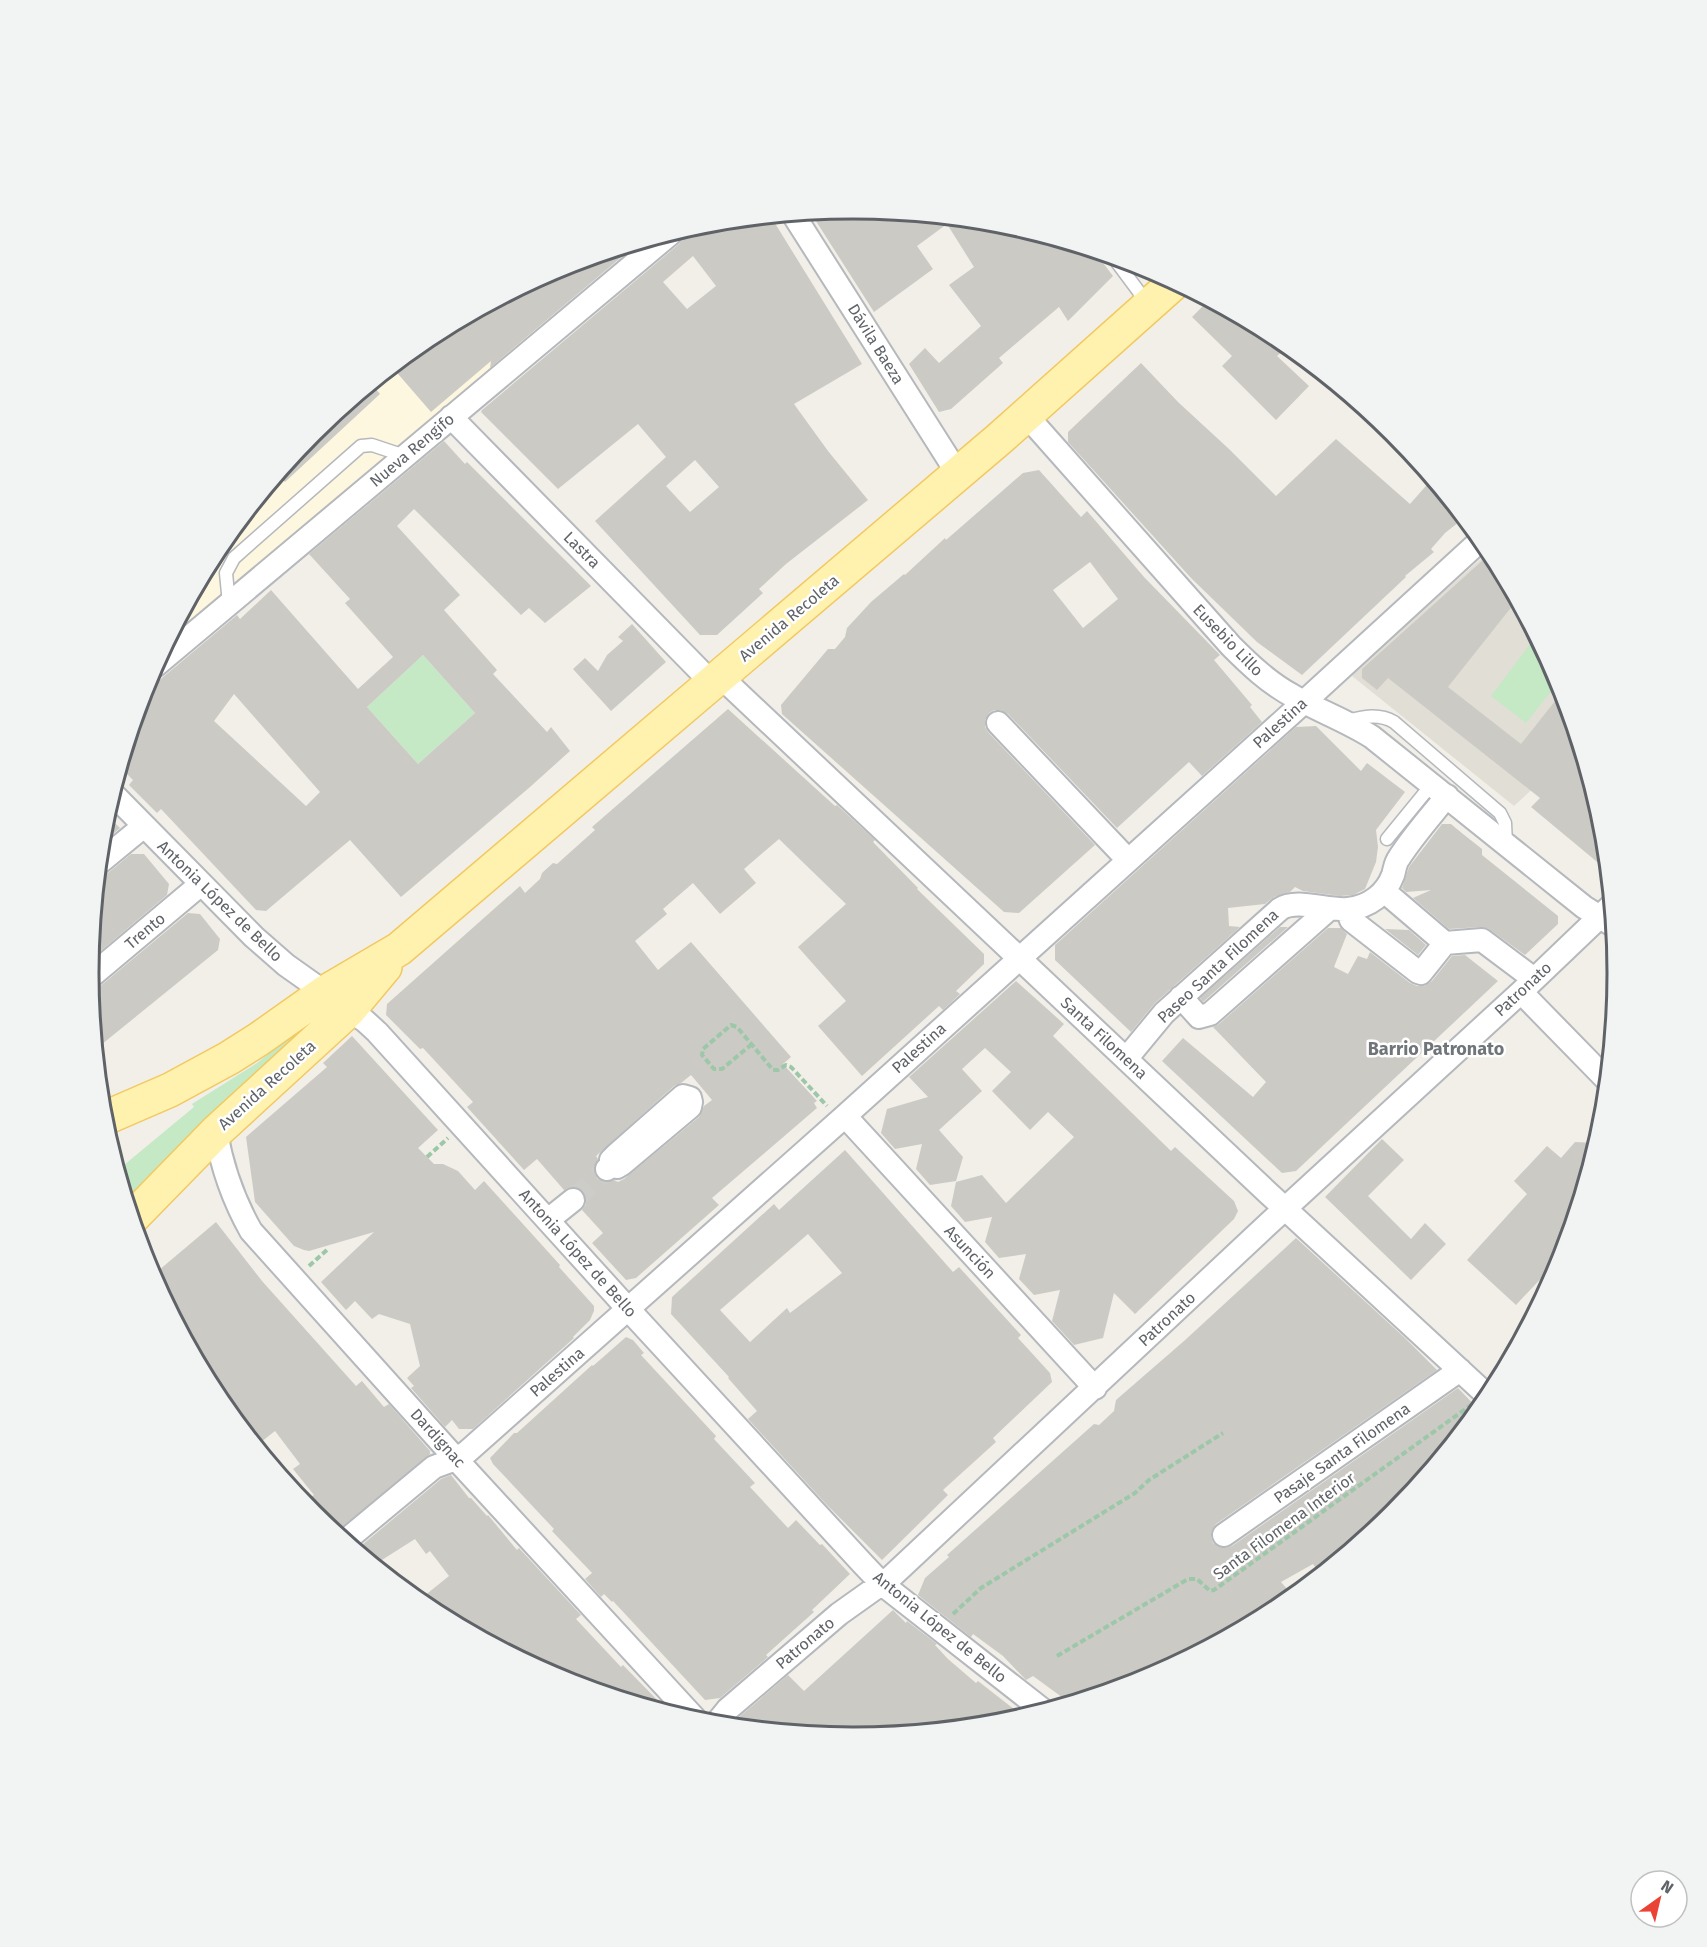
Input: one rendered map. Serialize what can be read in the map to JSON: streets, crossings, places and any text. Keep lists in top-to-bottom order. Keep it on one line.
{"streets":{"main road":["Avenida Recoleta"],"street":["Dávila Baeza","Nueva Rengifo","Lastra","Eusebio Lillo","Palestina","Antonia López de Bello","Trento","Paseo Santa Filomena","Patronato","Santa Filomena","Asunción","Dardignac","Pasaje Santa Filomena"],"path":["Santa Filomena Interior"]},"crossings":[["Dávila Baeza","Avenida Recoleta"],["Nueva Rengifo","Lastra"],["Lastra","Avenida Recoleta"],["Lastra","Santa Filomena"],["Avenida Recoleta","Eusebio Lillo"],["Avenida Recoleta","Antonia López de Bello"],["Avenida Recoleta","Santa Filomena"],["Avenida Recoleta","Dardignac"],["Eusebio Lillo","Palestina"],["Palestina","Antonia López de Bello"],["Palestina","Santa Filomena"],["Palestina","Asunción"],["Palestina","Dardignac"],["Antonia López de Bello","Trento"],["Antonia López de Bello","Patronato"],["Paseo Santa Filomena","Santa Filomena"],["Patronato","Santa Filomena"],["Patronato","Asunción"],["Santa Filomena","Pasaje Santa Filomena"]],"districts":["Barrio Patronato"],"north":"top right"}
